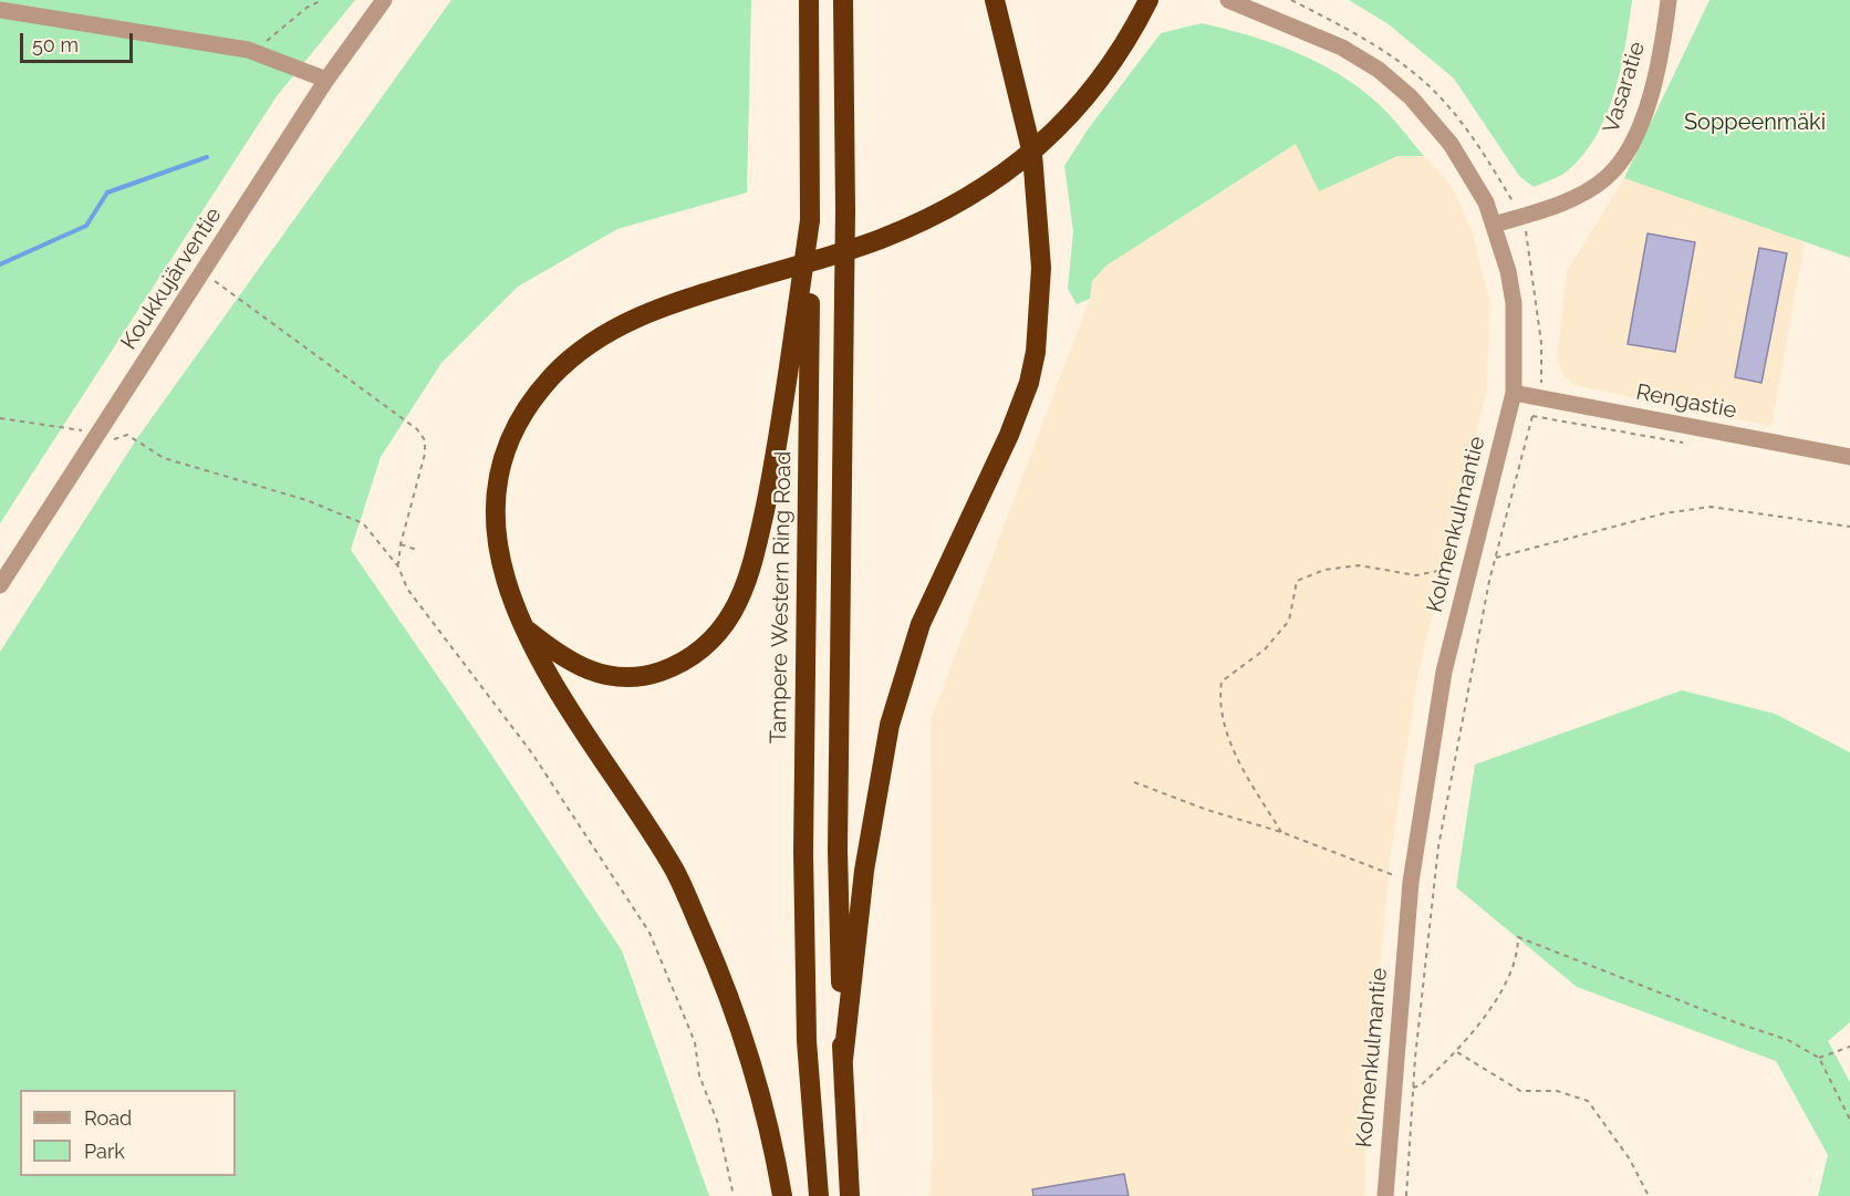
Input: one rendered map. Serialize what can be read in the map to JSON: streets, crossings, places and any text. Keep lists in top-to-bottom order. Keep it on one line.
{"streets":{"highway":["Tampere Western Ring Road"],"street":["Vasaratie","Koukkujärventie","Rengastie","Kolmenkulmantie"]},"crossings":[["Vasaratie","Kolmenkulmantie"],["Rengastie","Kolmenkulmantie"]],"parks":["Soppeenmäki"],"legend":["Road","Park"],"scale_bar":"50 m"}
